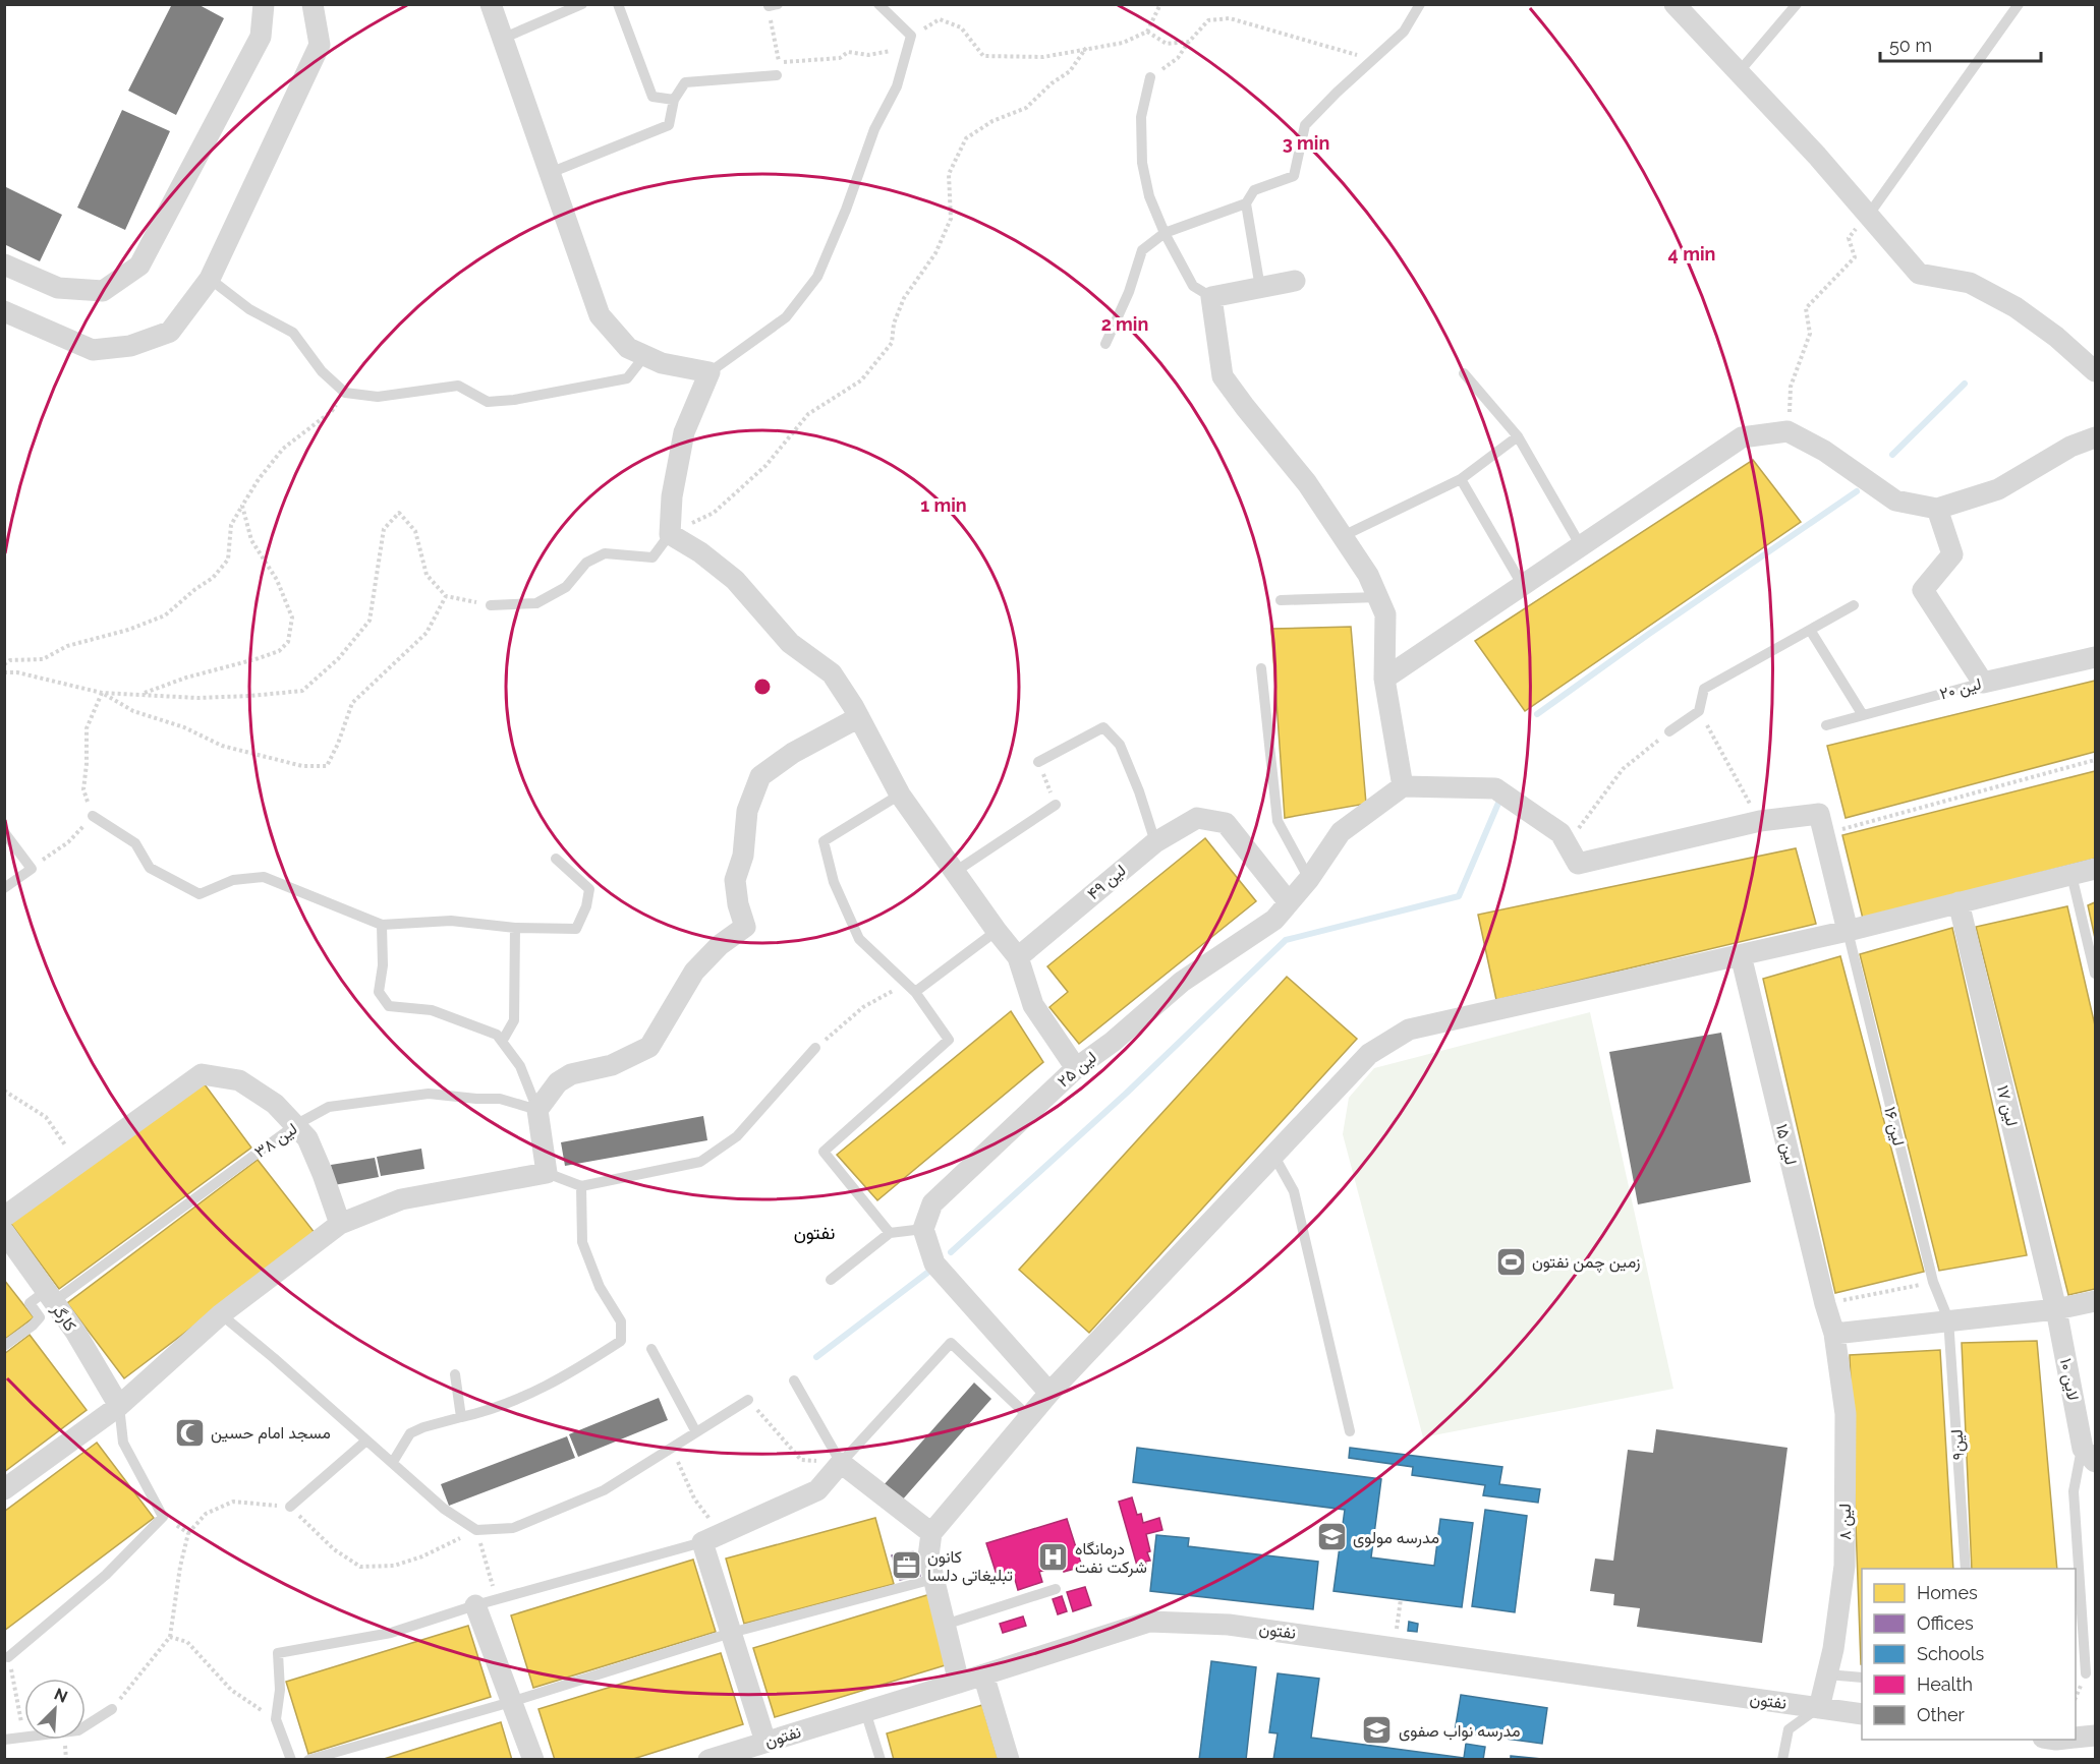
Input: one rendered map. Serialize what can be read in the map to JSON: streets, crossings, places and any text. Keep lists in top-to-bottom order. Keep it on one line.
{"streets":{"street":["لین ۲۰","لین ۴۹","لین ۲۵","لین ۱۷","لین ۱۵","کارگر","لاین ۱۰","لین ۸","نفتون"],"lane":["لین ۱۶","لین ۳۸","لین۹"]},"crossings":[["لین ۴۹","لین ۲۵"],["لین ۱۷","لاین ۱۰"],["لین ۱۶","لین۹"],["لین ۳۸","کارگر"],["لین ۱۵","لین ۸"],["لین ۸","نفتون"]],"districts":["نفتون"],"places":{"sports":["زمین چمن نفتون"],"mosque":["مسجد امام حسین"],"school or university":["مدرسه مولوی","مدرسه نواب صفوی"],"hospital":["درمانگاه شرکت نفت"],"office":["کانون تبلیغاتی دلسا"]},"legend":["Homes","Offices","Schools","Health","Other"],"scale_bar":"50 m","north":"top right","rings":["3 min","4 min","2 min","1 min"]}
